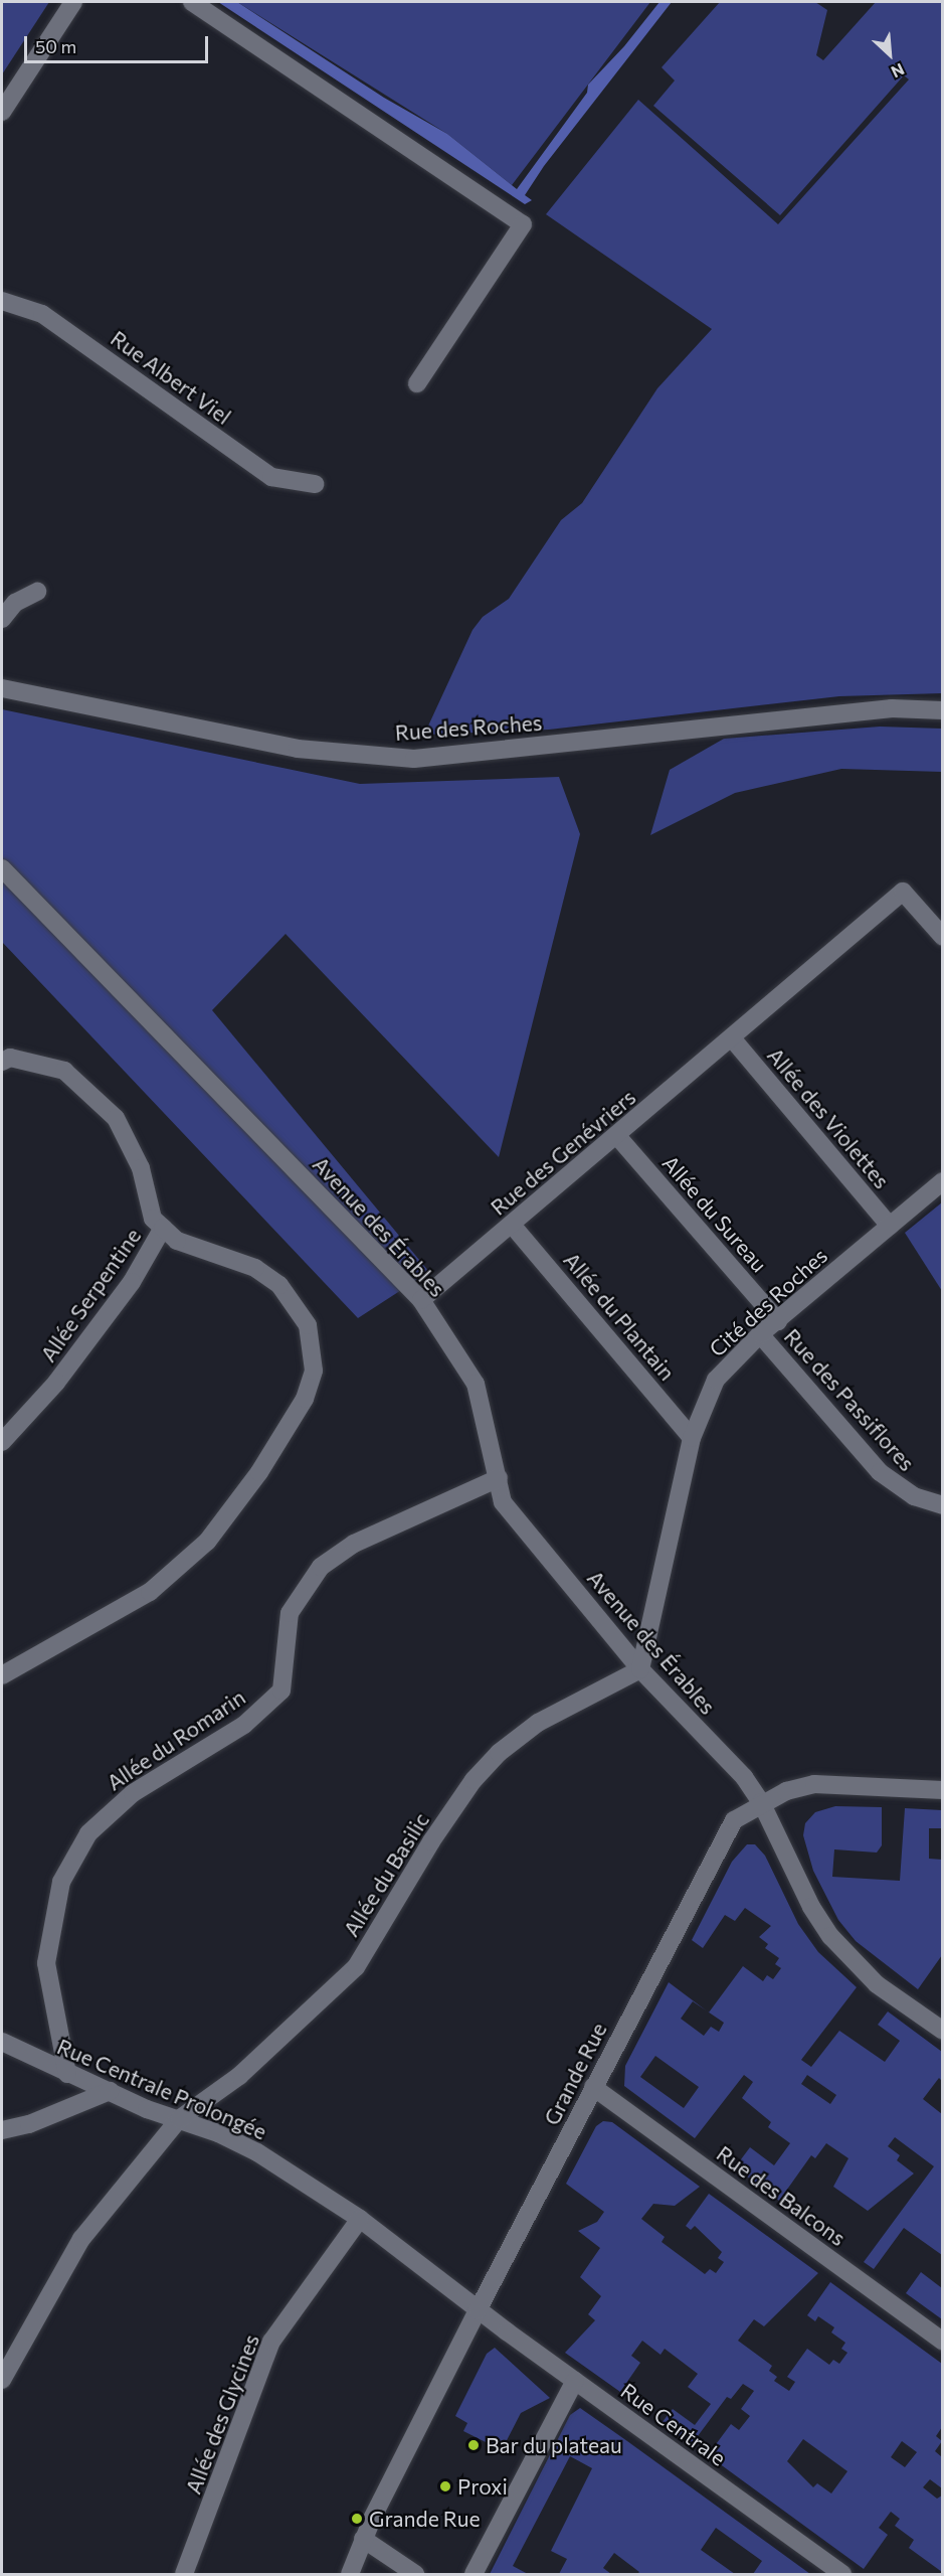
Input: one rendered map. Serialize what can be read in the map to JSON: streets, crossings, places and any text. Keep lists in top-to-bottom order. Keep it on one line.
{"streets":{"street":["Rue Albert Viel","Rue des Roches","Allée des Violettes","Rue des Genévriers","Allée du Sureau","Avenue des Érables","Allée Serpentine","Cité des Roches","Allée du Plantain","Rue des Passiflores","Allée du Romarin","Allée du Basilic","Grande Rue","Rue Centrale Prolongée","Rue des Balcons","Allée des Glycines","Rue Centrale"]},"crossings":[["Allée des Violettes","Rue des Genévriers"],["Allée des Violettes","Cité des Roches"],["Rue des Genévriers","Allée du Sureau"],["Rue des Genévriers","Avenue des Érables"],["Rue des Genévriers","Allée du Plantain"],["Allée du Sureau","Cité des Roches"],["Avenue des Érables","Cité des Roches"],["Avenue des Érables","Allée du Romarin"],["Avenue des Érables","Allée du Basilic"],["Avenue des Érables","Grande Rue"],["Cité des Roches","Allée du Plantain"],["Cité des Roches","Rue des Passiflores"],["Cité des Roches","Allée du Basilic"],["Allée du Romarin","Rue Centrale Prolongée"],["Allée du Basilic","Rue Centrale Prolongée"],["Grande Rue","Rue Centrale Prolongée"],["Grande Rue","Rue des Balcons"],["Grande Rue","Rue Centrale"],["Rue Centrale Prolongée","Allée des Glycines"],["Rue Centrale Prolongée","Rue Centrale"]],"places":["Bar du plateau","Proxi","Grande Rue"],"scale_bar":"50 m","north":"bottom right"}
